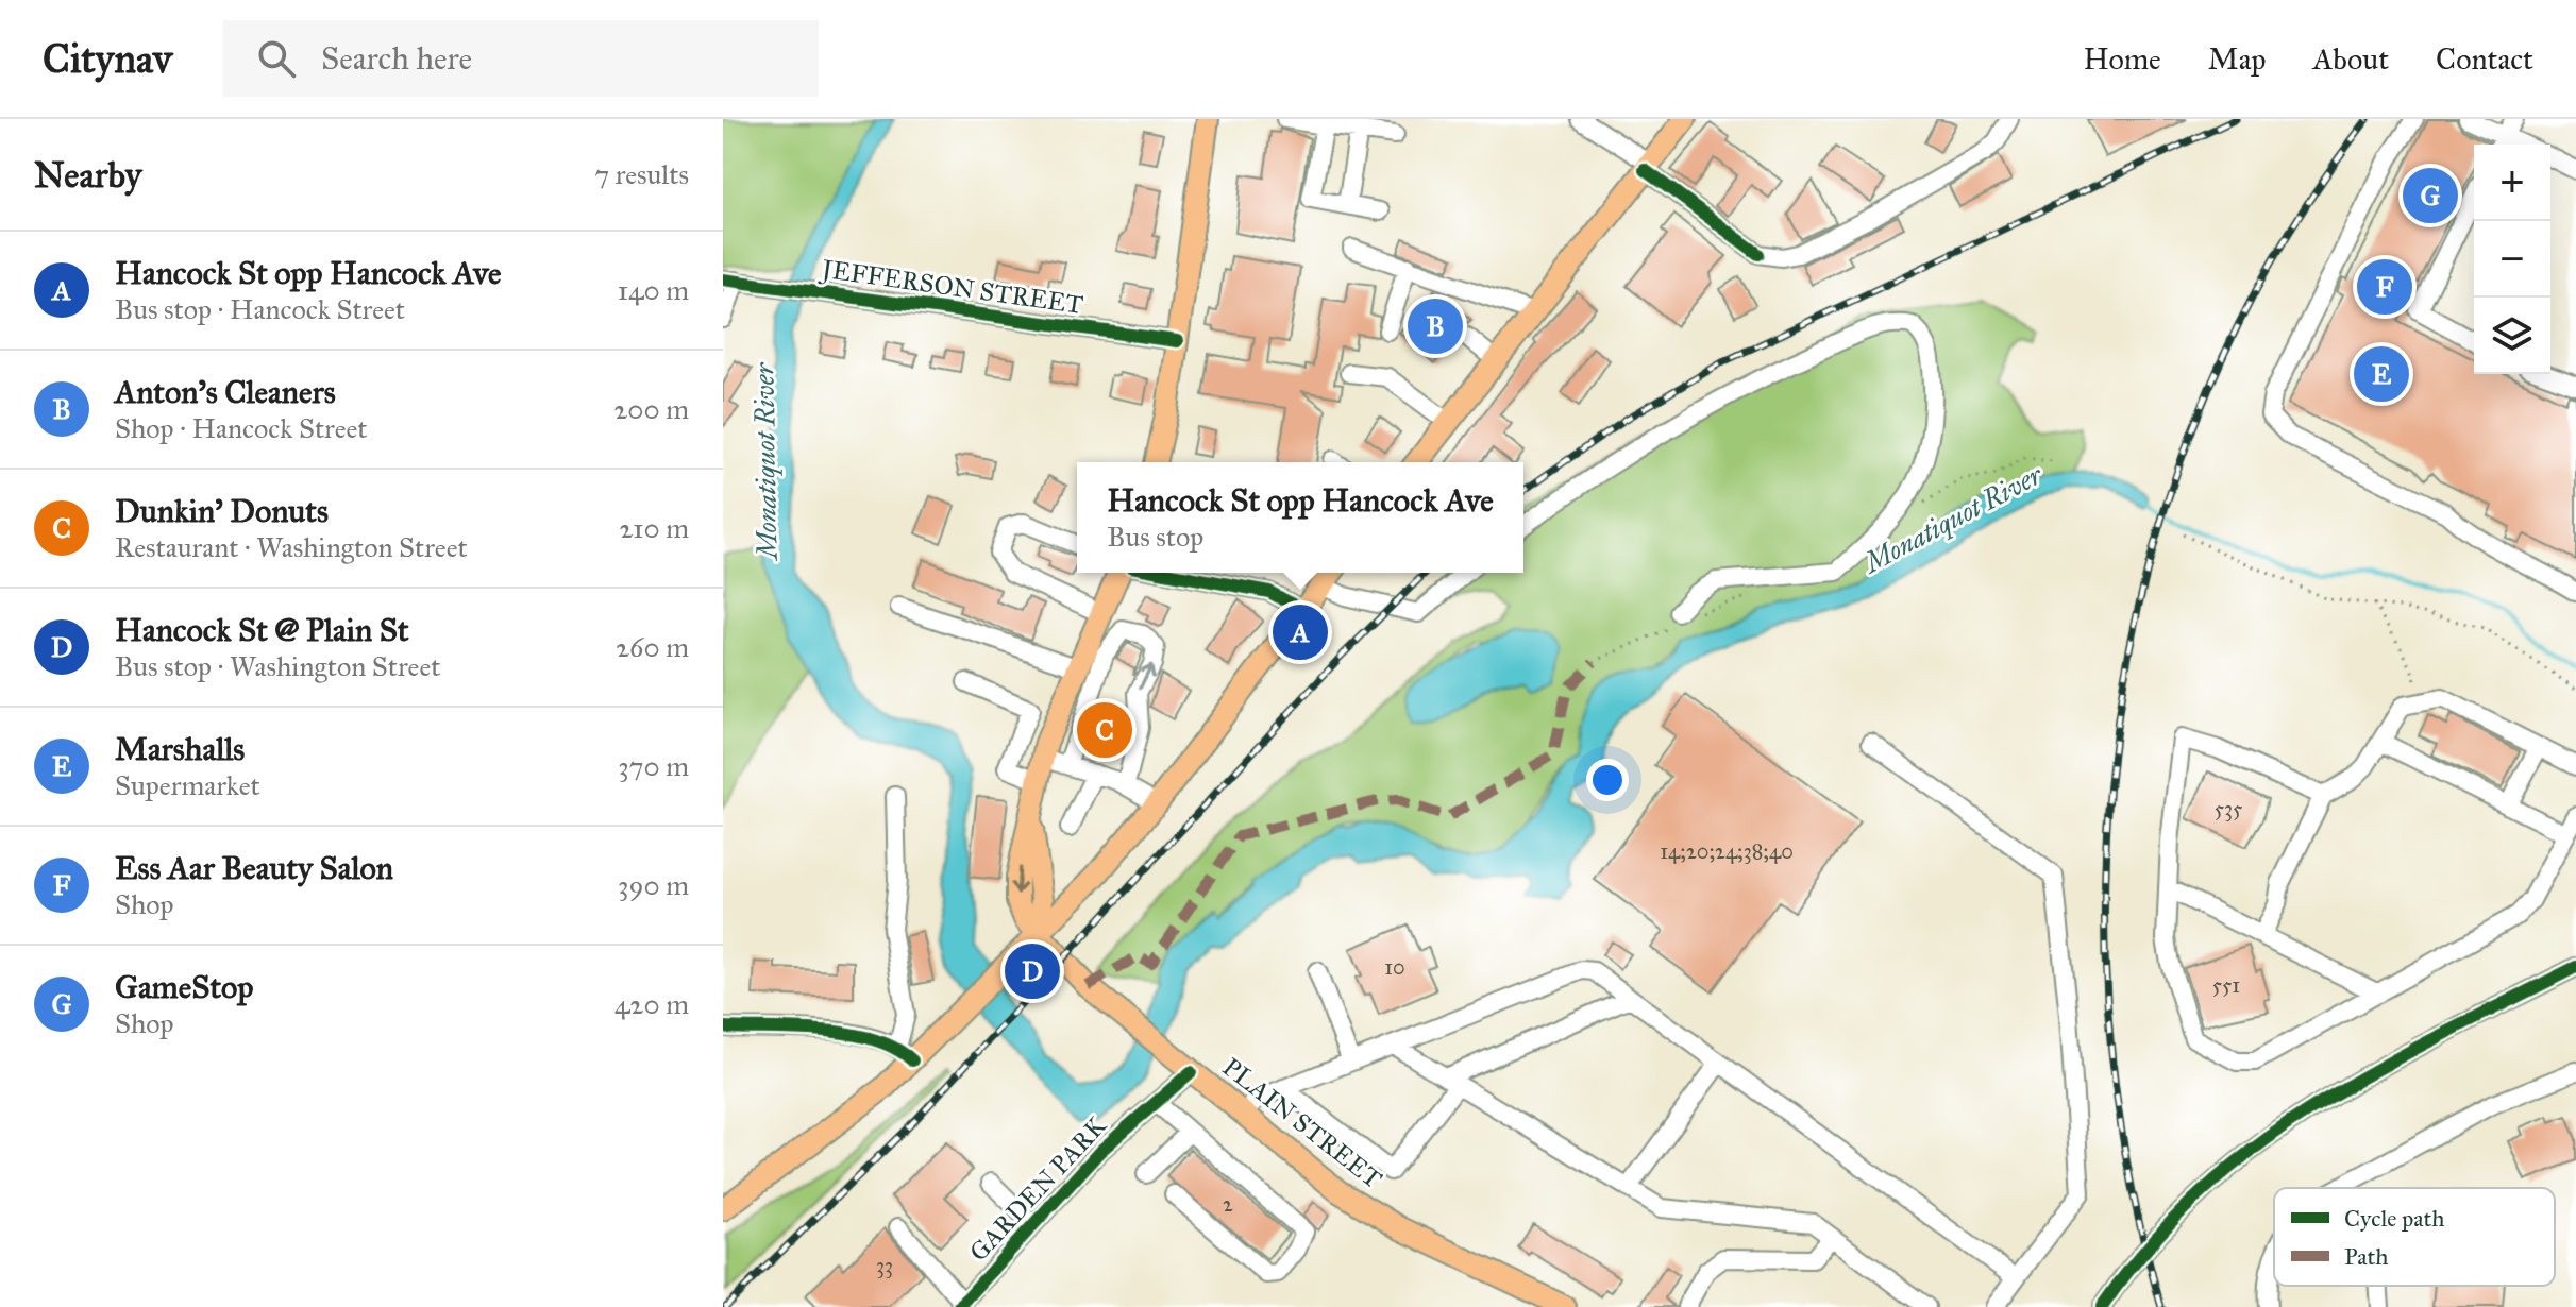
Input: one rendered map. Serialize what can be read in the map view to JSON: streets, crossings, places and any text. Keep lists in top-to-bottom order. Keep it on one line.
{"streets":{"main road":["PLAIN STREET"],"street":["JEFFERSON STREET","GARDEN PARK"]},"crossings":[["PLAIN STREET","GARDEN PARK"]],"water":["Monatiquot River"],"house_numbers":["535","14;20;24;38;40","10","551","2","33"],"legend":["Cycle path","Path"],"page":{"header":"Citynav","search":"Search here","nav":["Home","Map","About","Contact"],"heading":["Nearby","7 results"],"map_buttons":["+","−"],"pins":["G","F","B","E","A","C","D"],"list":[{"mark":"A","name":"Hancock St opp Hancock Ave","note":"Bus stop · Hancock Street","value":"140 m"},{"mark":"B","name":"Anton's Cleaners","note":"Shop · Hancock Street","value":"200 m"},{"mark":"C","name":"Dunkin' Donuts","note":"Restaurant · Washington Street","value":"210 m"},{"mark":"D","name":"Hancock St @ Plain St","note":"Bus stop · Washington Street","value":"260 m"},{"mark":"E","name":"Marshalls","note":"Supermarket","value":"370 m"},{"mark":"F","name":"Ess Aar Beauty Salon","note":"Shop","value":"390 m"},{"mark":"G","name":"GameStop","note":"Shop","value":"420 m"}],"popup":["Hancock St opp Hancock Ave","Bus stop"]}}
